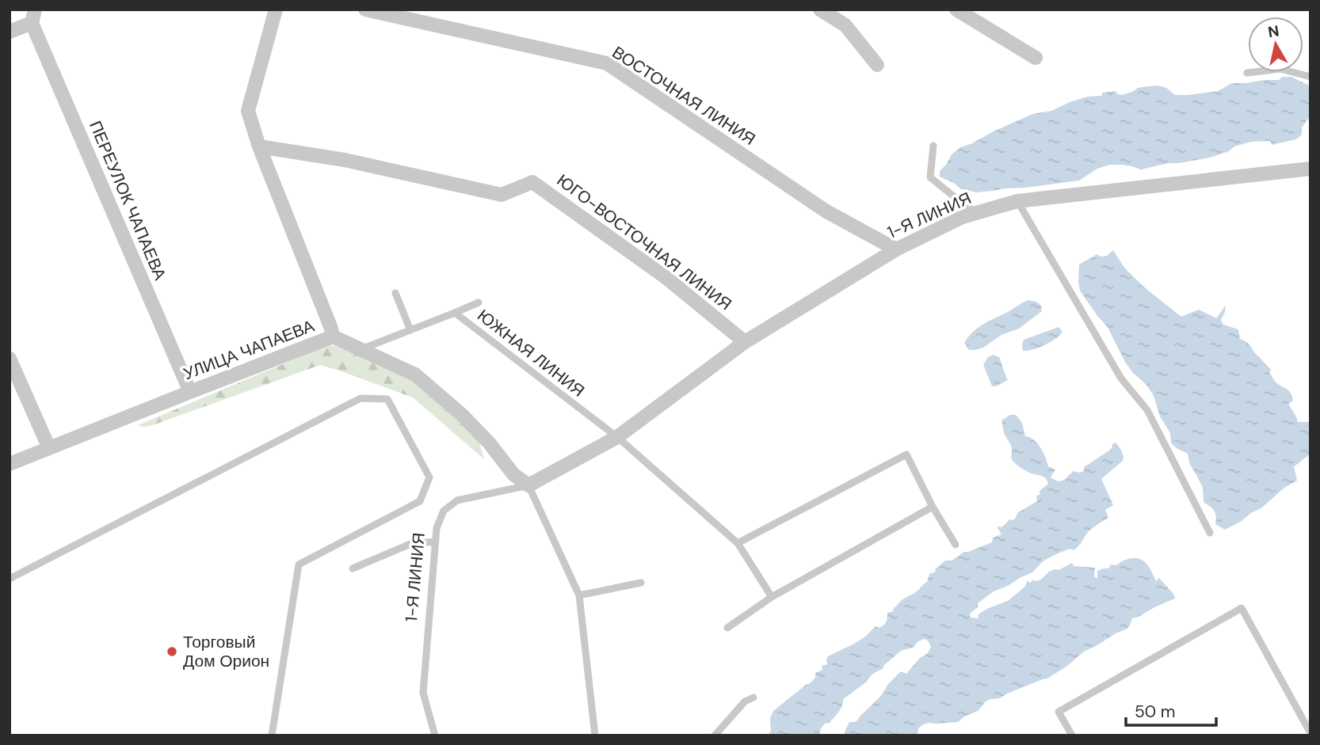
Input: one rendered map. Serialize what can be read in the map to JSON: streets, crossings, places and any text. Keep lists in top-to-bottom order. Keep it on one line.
{"streets":{"street":["ВОСТОЧНАЯ ЛИНИЯ","ПЕРЕУЛОК ЧАПАЕВА","1-Я ЛИНИЯ","ЮГО-ВОСТОЧНАЯ ЛИНИЯ","УЛИЦА ЧАПАЕВА"],"lane":["ЮЖНАЯ ЛИНИЯ"]},"crossings":[["ВОСТОЧНАЯ ЛИНИЯ","1-Я ЛИНИЯ"],["ПЕРЕУЛОК ЧАПАЕВА","УЛИЦА ЧАПАЕВА"],["1-Я ЛИНИЯ","ЮГО-ВОСТОЧНАЯ ЛИНИЯ"],["1-Я ЛИНИЯ","ЮЖНАЯ ЛИНИЯ"],["ЮГО-ВОСТОЧНАЯ ЛИНИЯ","УЛИЦА ЧАПАЕВА"]],"places":["Торговый Дом Орион"],"scale_bar":"50 m","north":"top"}
